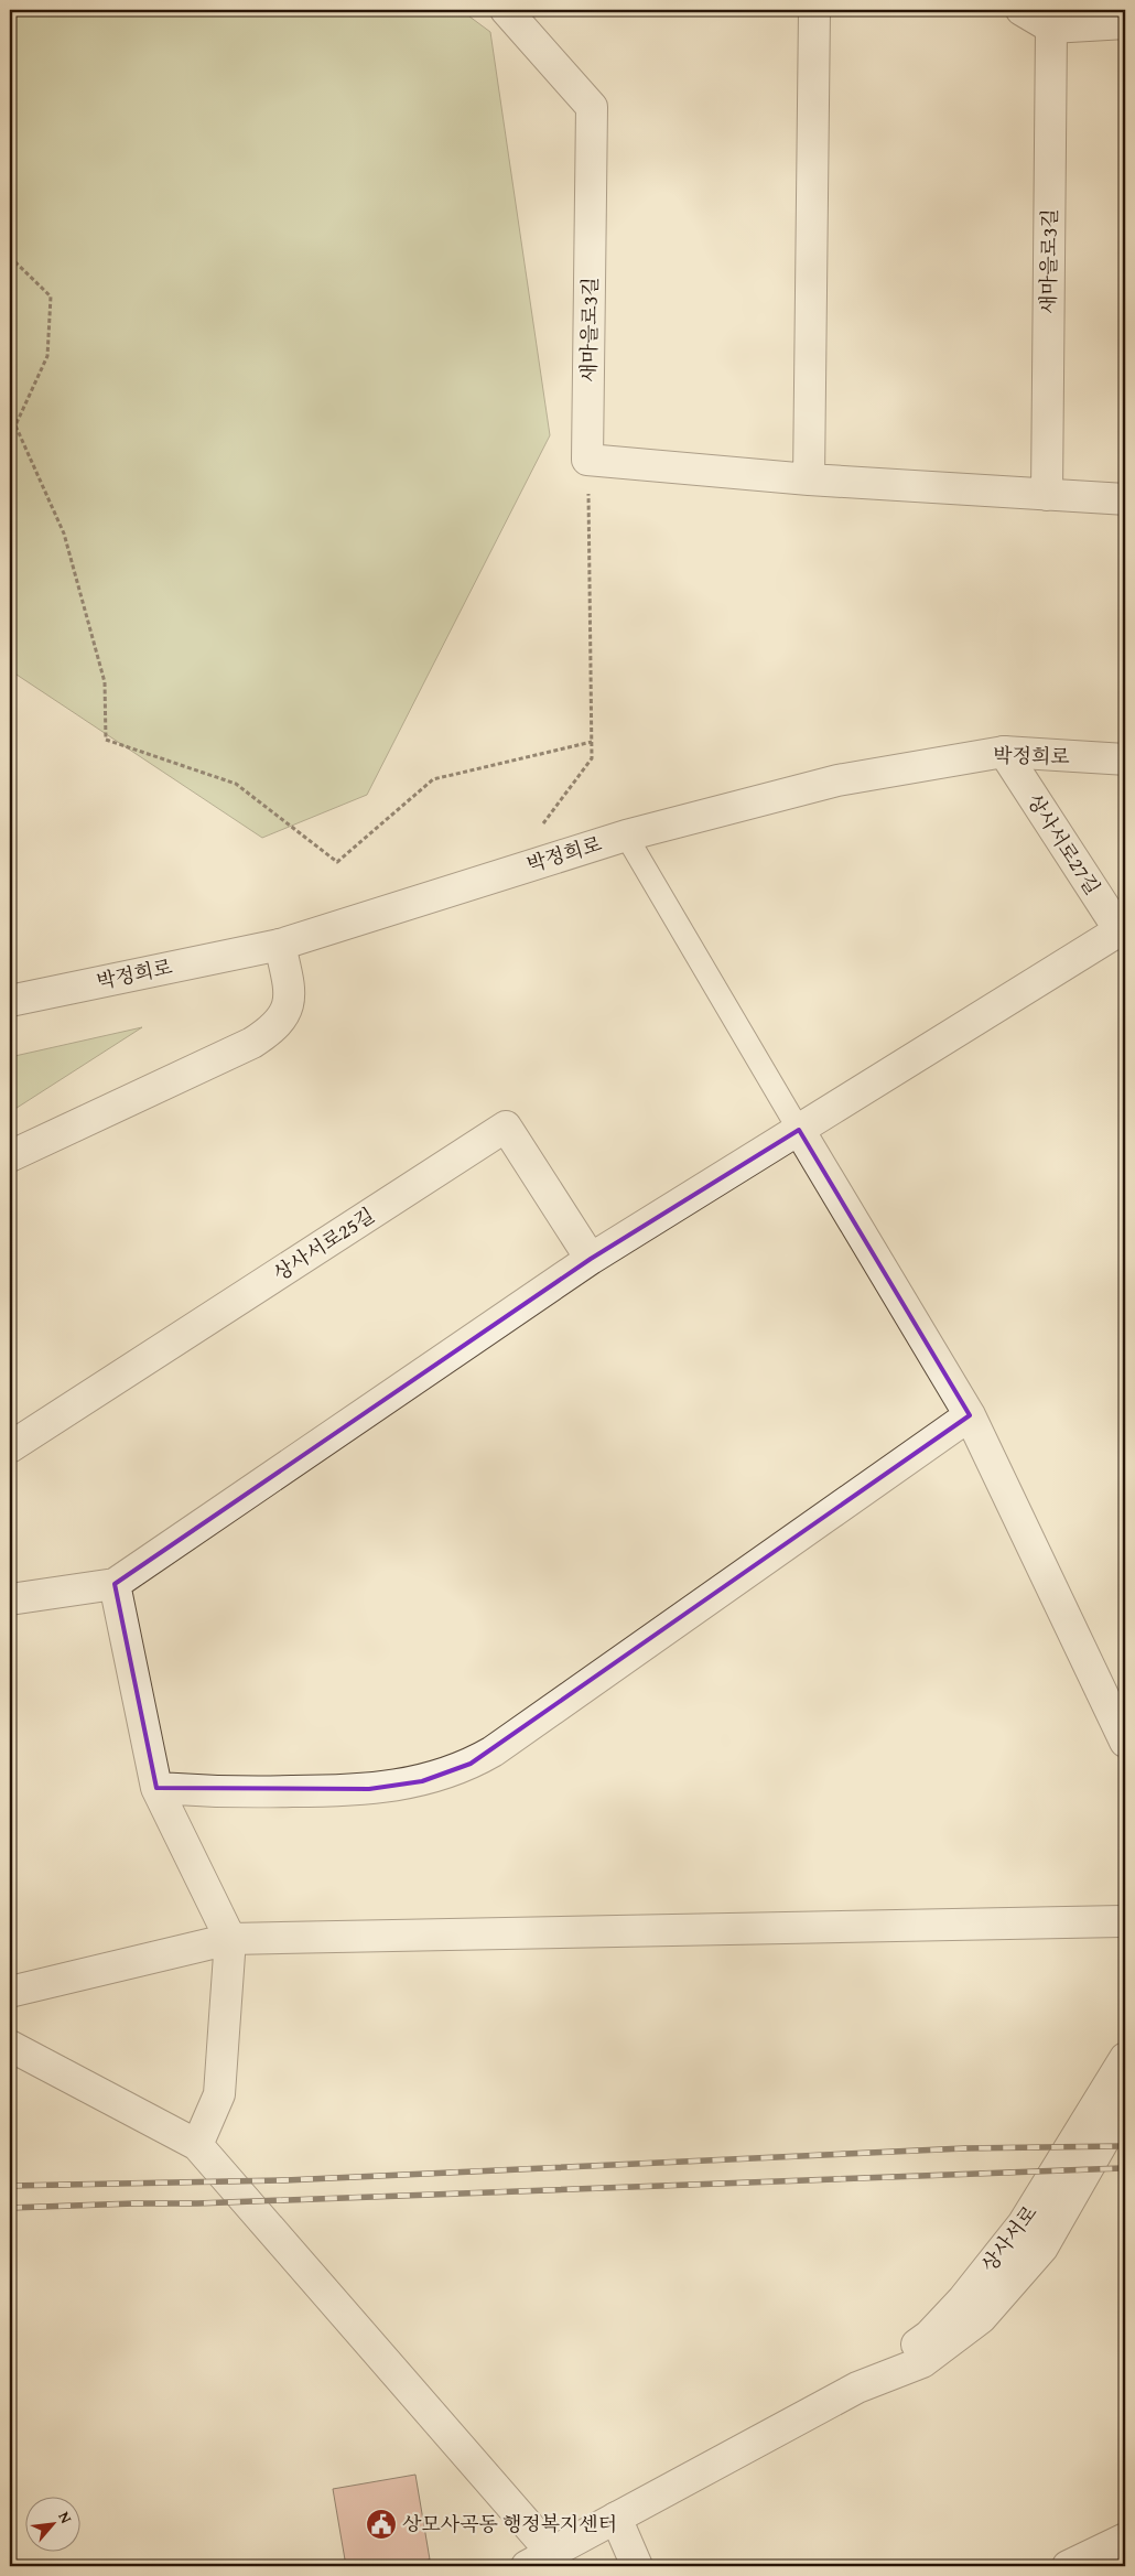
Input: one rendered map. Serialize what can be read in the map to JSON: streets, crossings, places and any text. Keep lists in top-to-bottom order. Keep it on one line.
{"streets":{"street":["새마을로3길","박정희로","상사서로27길","상사서로25길","상사서로"]},"crossings":[["박정희로","상사서로27길"]],"places":{"public building":["상모사곡동 행정복지센터"]},"north":"top right"}
